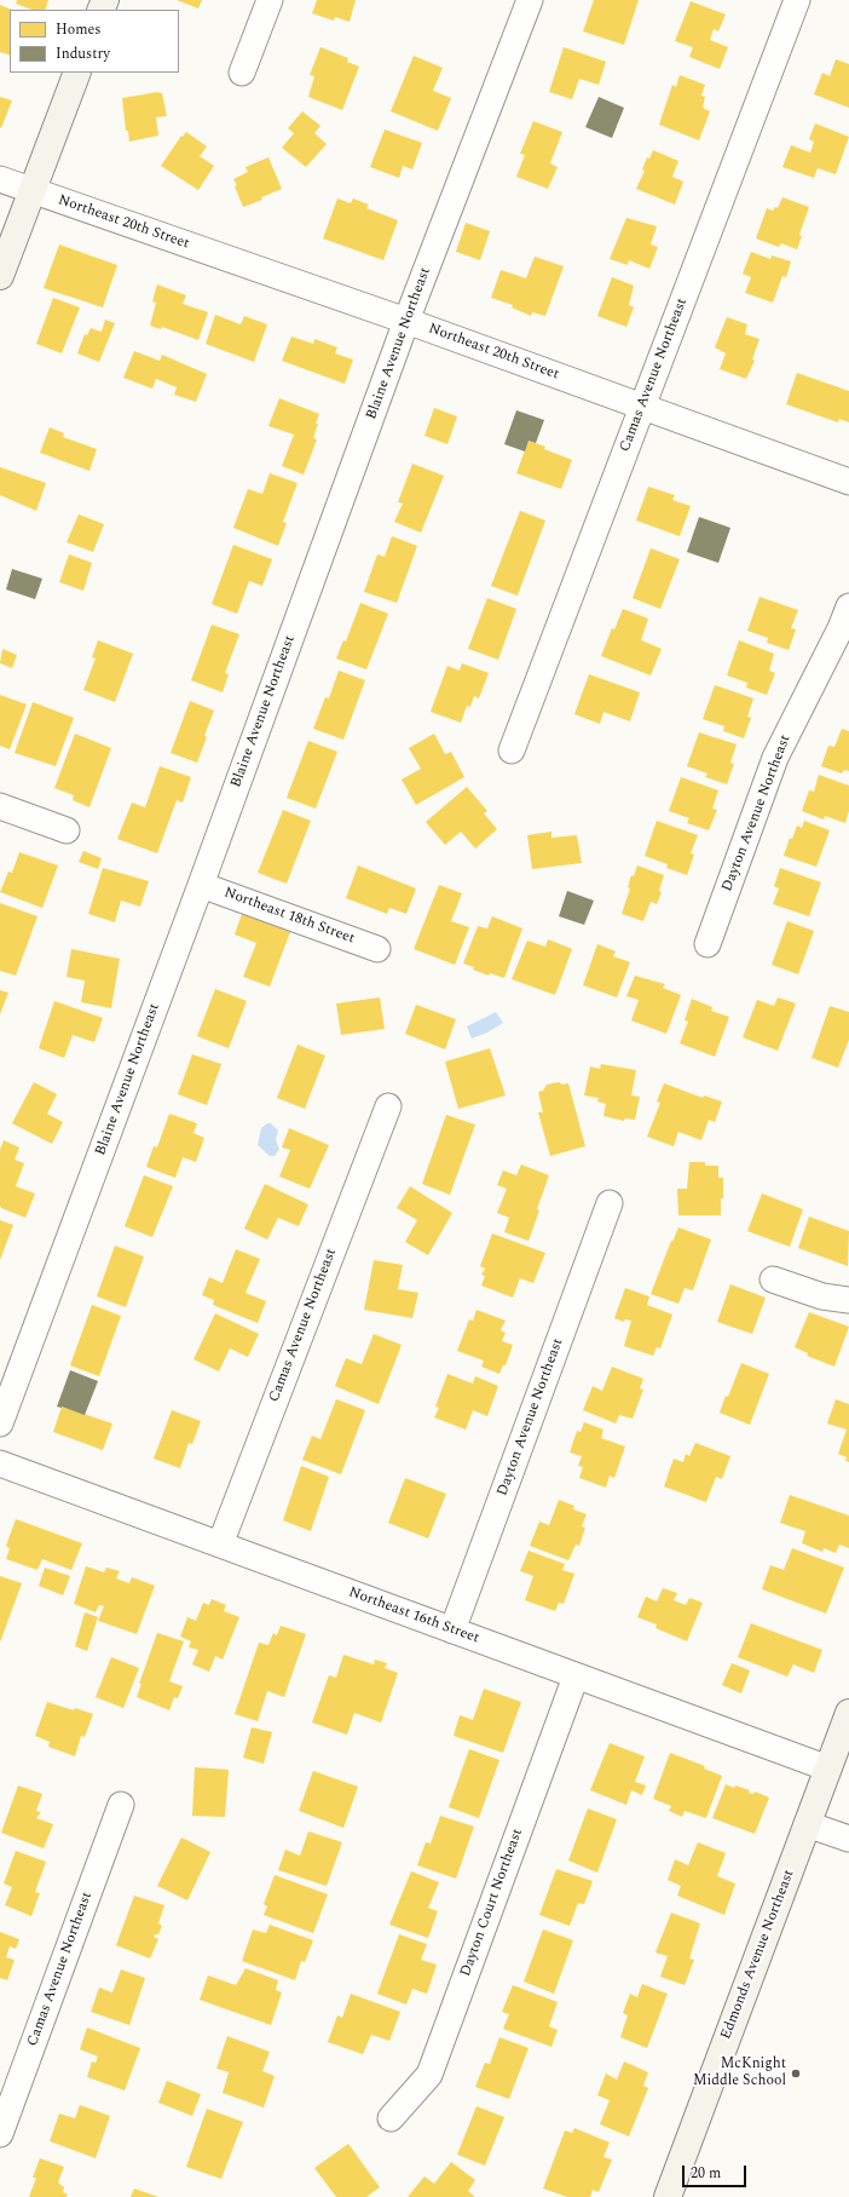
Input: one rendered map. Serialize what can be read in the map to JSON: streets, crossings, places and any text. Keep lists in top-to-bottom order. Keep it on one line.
{"streets":{"street":["Northeast 20th Street","Blaine Avenue Northeast","Camas Avenue Northeast","Dayton Avenue Northeast","Northeast 18th Street","Northeast 16th Street","Dayton Court Northeast","Edmonds Avenue Northeast"]},"crossings":[["Northeast 20th Street","Blaine Avenue Northeast"],["Northeast 20th Street","Camas Avenue Northeast"],["Blaine Avenue Northeast","Northeast 18th Street"],["Camas Avenue Northeast","Northeast 16th Street"],["Dayton Avenue Northeast","Northeast 16th Street"],["Northeast 16th Street","Dayton Court Northeast"],["Northeast 16th Street","Edmonds Avenue Northeast"]],"places":["McKnight Middle School"],"legend":["Homes","Industry"],"scale_bar":"20 m"}
